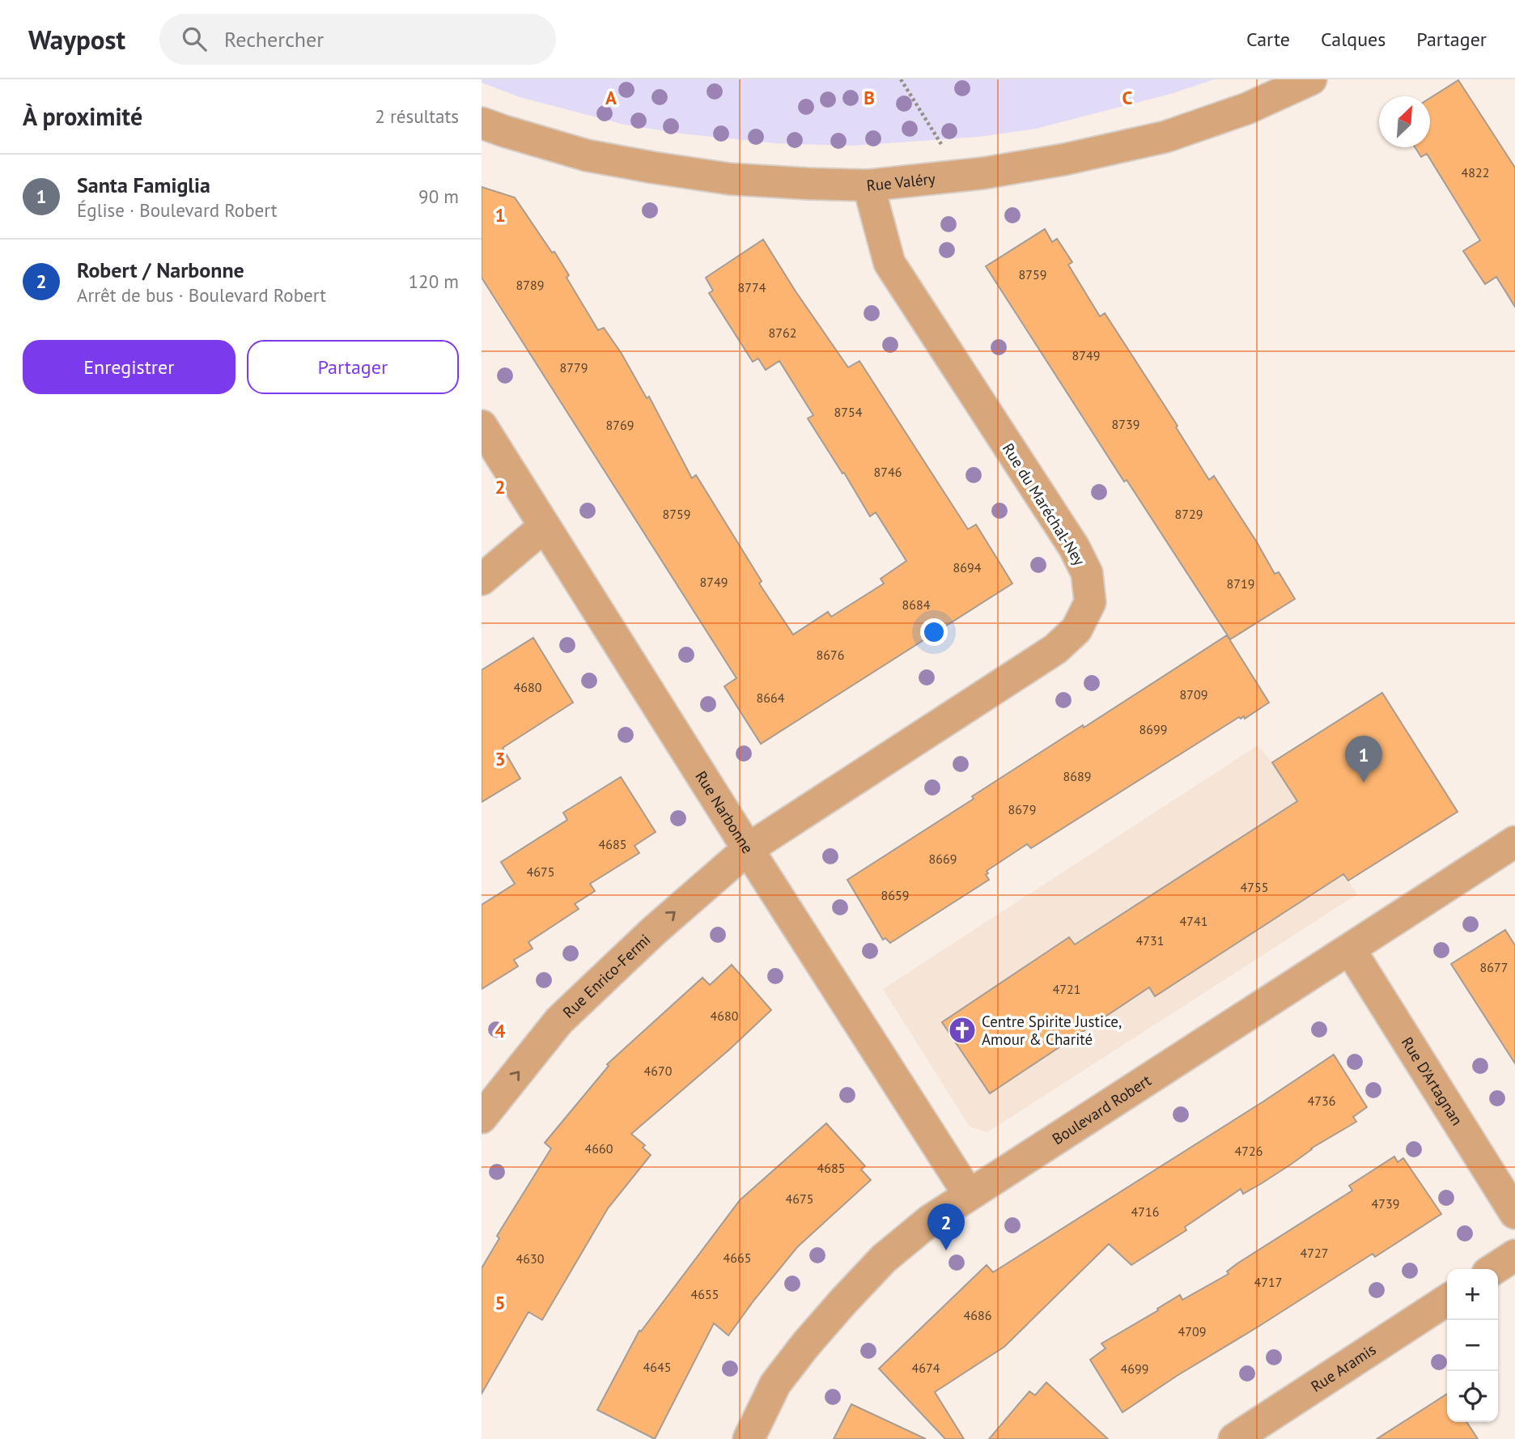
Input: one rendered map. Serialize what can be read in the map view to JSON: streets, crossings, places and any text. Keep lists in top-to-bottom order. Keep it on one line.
{"streets":{"street":["Rue Valéry","Rue du Maréchal-Ney","Rue Narbonne","Rue Enrico-Fermi","Rue D'Artagnan","Boulevard Robert","Rue Aramis"]},"crossings":[["Rue Valéry","Rue du Maréchal-Ney"],["Rue du Maréchal-Ney","Rue Narbonne"],["Rue du Maréchal-Ney","Rue Enrico-Fermi"],["Rue Narbonne","Rue Enrico-Fermi"],["Rue Narbonne","Boulevard Robert"],["Rue D'Artagnan","Boulevard Robert"]],"one_way":["Rue Enrico-Fermi"],"places":{"church":["Centre Spirite Justice, Amour & Charité"]},"house_numbers":["4822","8759","8789","8774","8762","8749","8779","8754","8739","8769","8746","8759","8729","8694","8749","8719","8684","8676","4680","8709","8664","8699","8689","8679","4685","8669","4675","4755","8659","4741","4731","8677","4721","4680","4670","4736","4660","4726","4685","4675","4739","4716","4727","4665","4630","4717","4655","4686","4709","4645","4674","4699"],"north":"top right","page":{"header":"Waypost","search":"Rechercher","nav":["Carte","Calques","Partager"],"heading":["À proximité","2 résultats"],"list":[{"mark":"1","name":"Santa Famiglia","note":"Église · Boulevard Robert","value":"90 m"},{"mark":"2","name":"Robert / Narbonne","note":"Arrêt de bus · Boulevard Robert","value":"120 m"}],"buttons":["Enregistrer","Partager"],"pins":["1","2"],"map_buttons":["+","−"]},"grid":{"columns":["A","B","C"],"rows":["1","2","3","4","5"]}}
